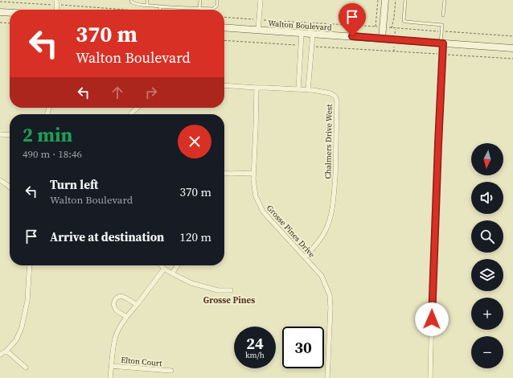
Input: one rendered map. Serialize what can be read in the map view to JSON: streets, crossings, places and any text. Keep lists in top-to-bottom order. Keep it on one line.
{"streets":{"main road":["Walton Boulevard"],"street":["Chalmers Drive West","Grosse Pines Drive","Elton Court"]},"crossings":[["Chalmers Drive West","Grosse Pines Drive"]],"districts":["Grosse Pines"],"north":"bottom","page":{"turn":["370 m","Walton Boulevard"],"heading":["2 min","490 m · 18:46"],"map_buttons":["+","−"],"list":[{"name":"Turn left","note":"Walton Boulevard","value":"370 m"},{"name":"Arrive at destination","value":"120 m"}],"speed":"24 km/h","limit":"30"}}
